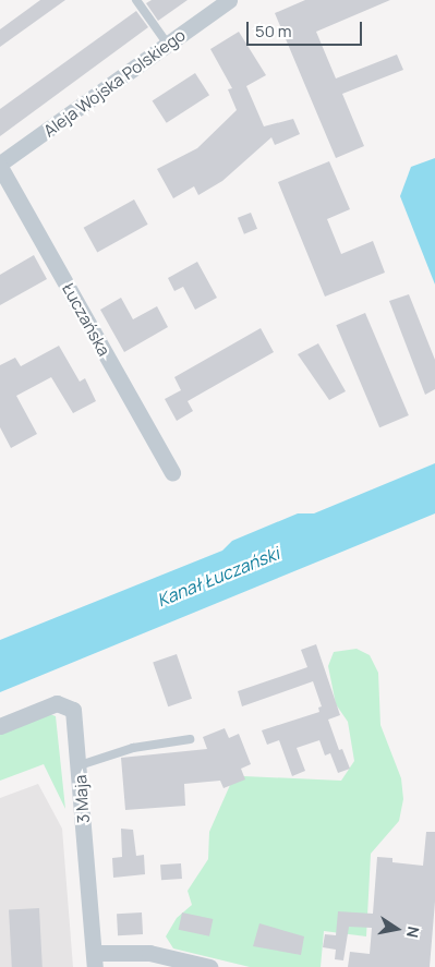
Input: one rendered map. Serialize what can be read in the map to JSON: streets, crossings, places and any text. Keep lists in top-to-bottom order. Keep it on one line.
{"streets":{"street":["Aleja Wojska Polskiego","Łuczańska","3 Maja"]},"crossings":[["Aleja Wojska Polskiego","Łuczańska"]],"water":["Kanał Łuczański"],"scale_bar":"50 m","north":"right"}
